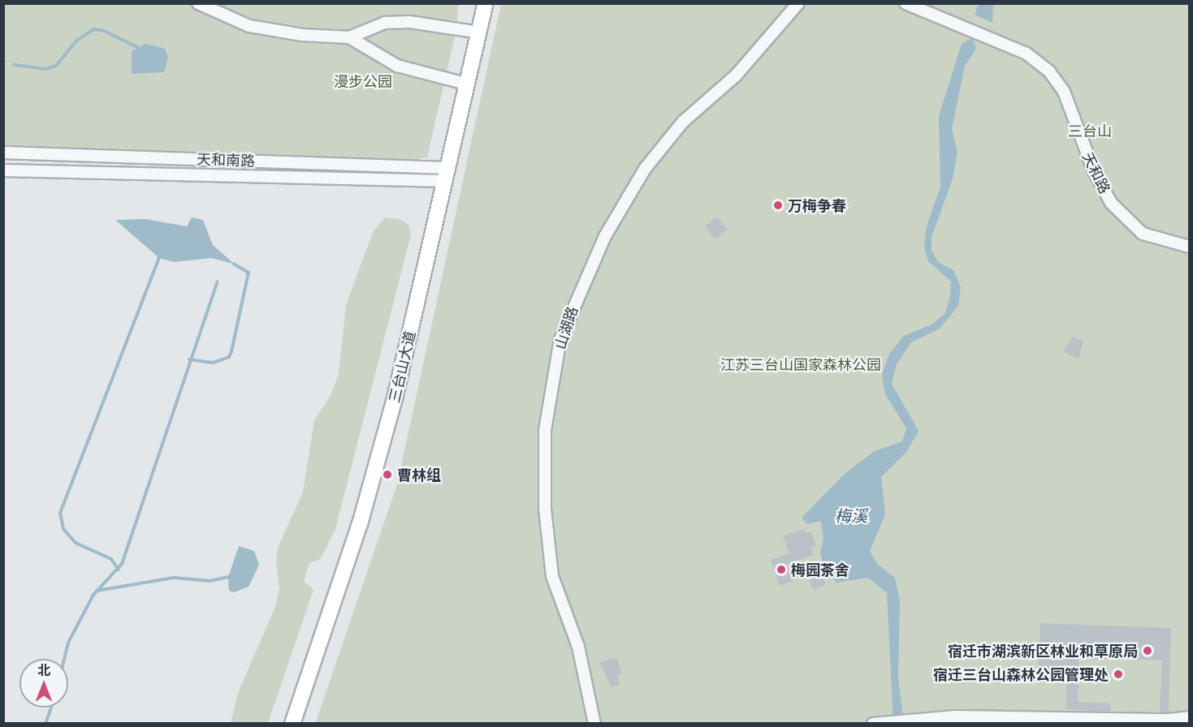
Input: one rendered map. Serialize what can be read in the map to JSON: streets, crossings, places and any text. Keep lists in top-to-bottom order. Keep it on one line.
{"streets":{"main road":["三台山大道"],"street":["天和南路","天和路","山湖路"]},"crossings":[["天和南路","三台山大道"]],"water":["梅溪"],"parks":["漫步公园","三台山","江苏三台山国家森林公园"],"places":["万梅争春","曹林组","梅园茶舍","宿迁市湖滨新区林业和草原局","宿迁三台山森林公园管理处"],"north":"top"}
